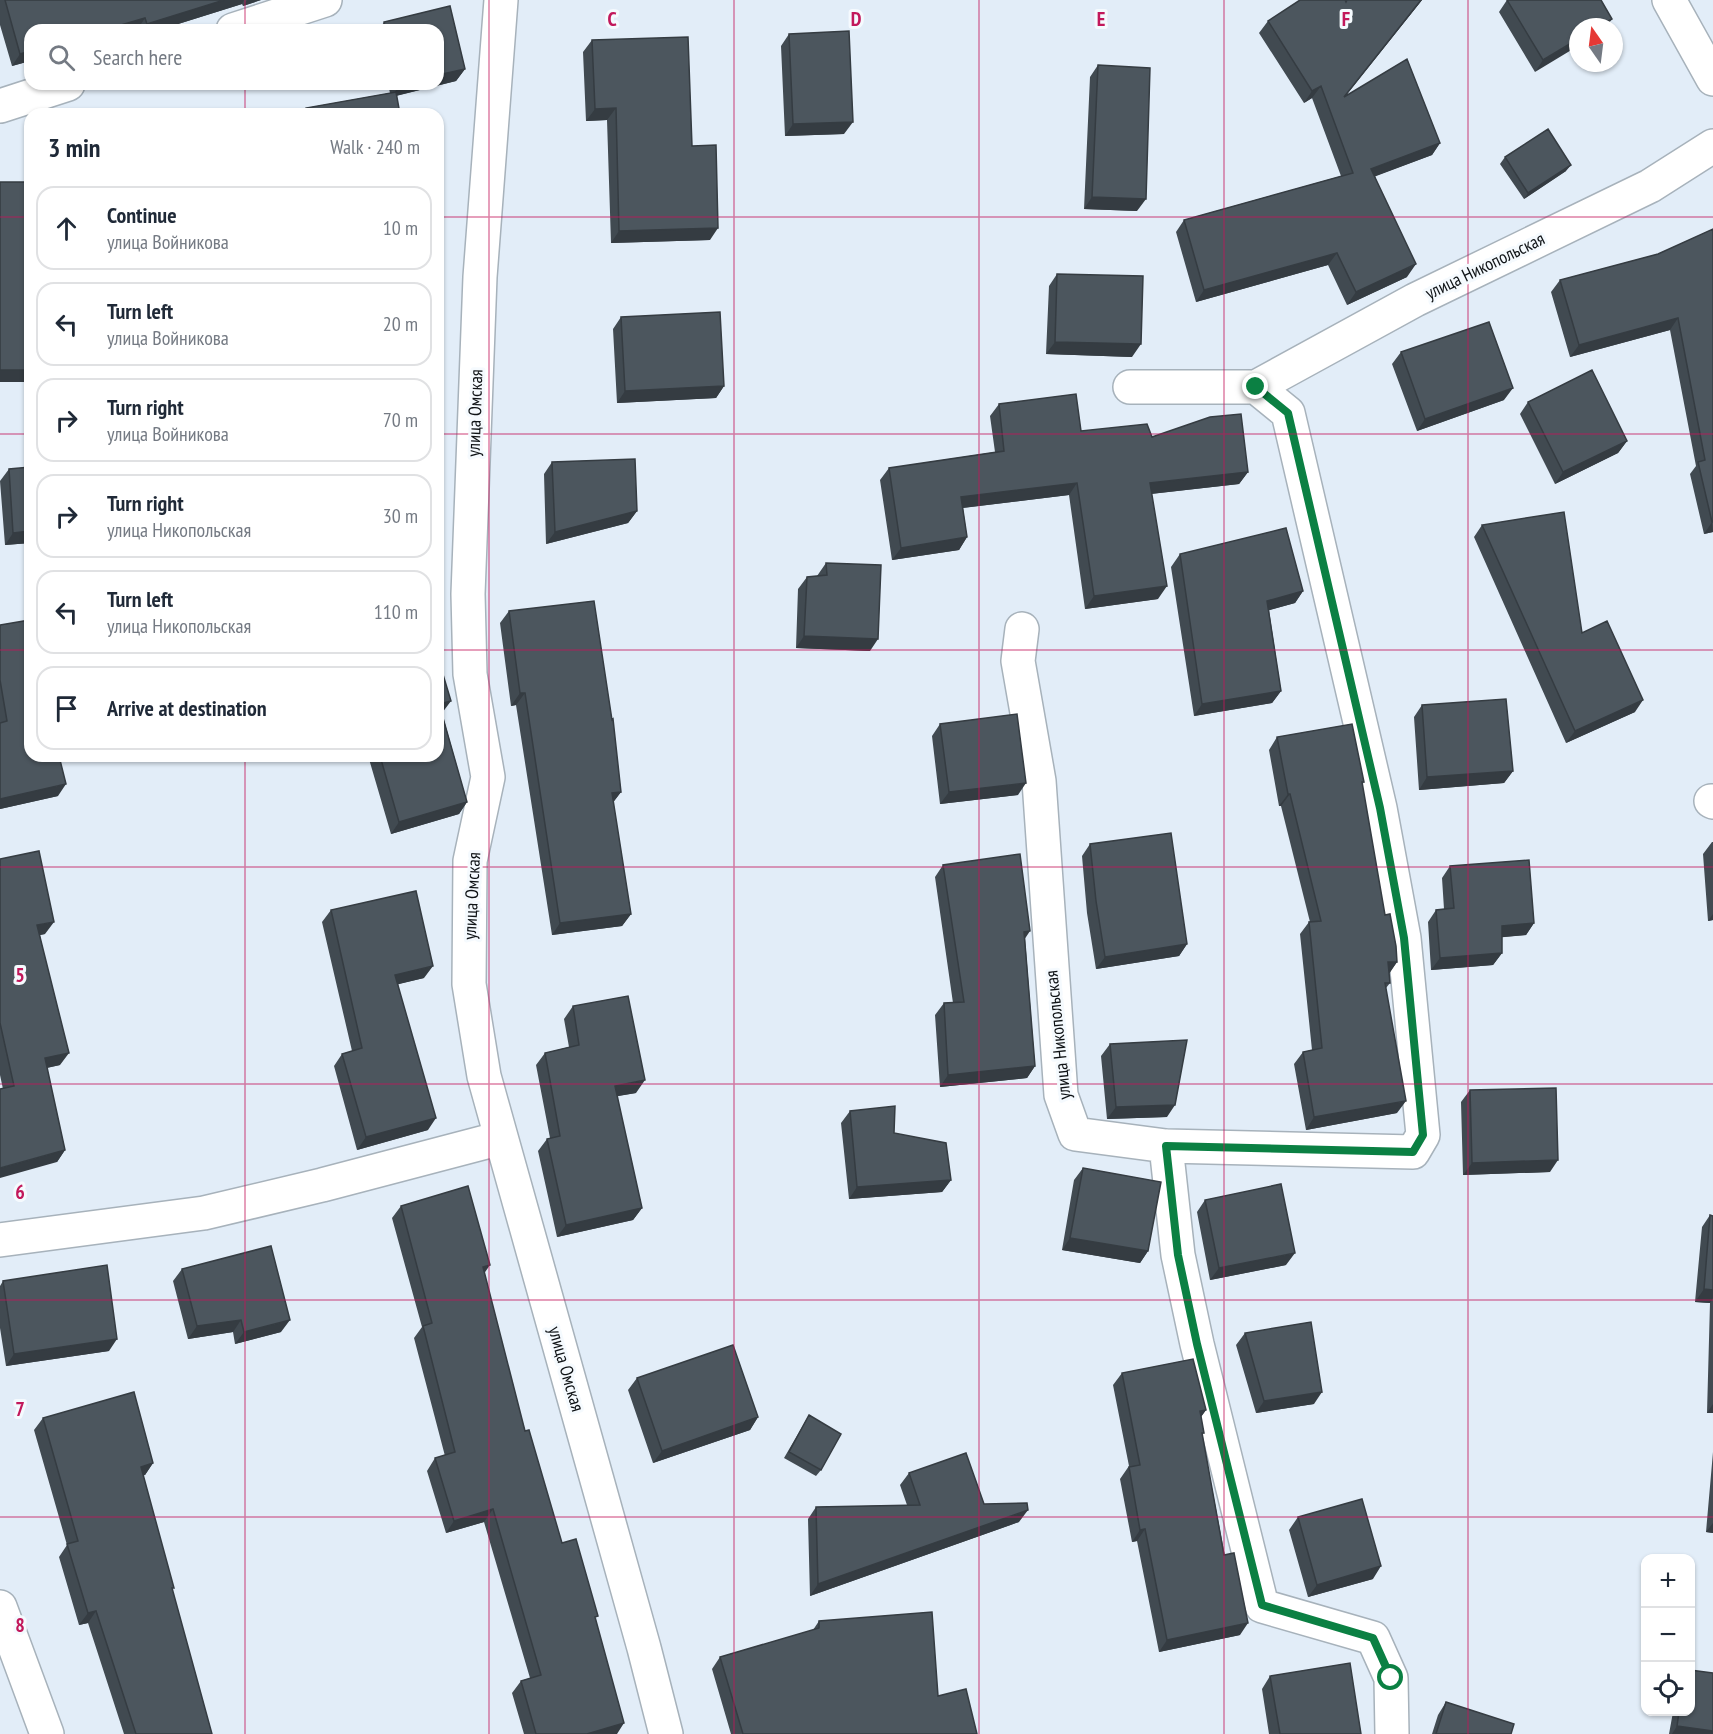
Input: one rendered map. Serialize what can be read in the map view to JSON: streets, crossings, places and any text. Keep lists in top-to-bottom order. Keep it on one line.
{"streets":{"street":["улица Никопольская","улица Омская"]},"north":"top","page":{"search":"Search here","heading":["3 min","Walk · 240 m"],"list":[["Continue","улица Войникова","10 m"],["Turn left","улица Войникова","20 m"],["Turn right","улица Войникова","70 m"],["Turn right","улица Никопольская","30 m"],["Turn left","улица Никопольская","110 m"],"Arrive at destination"],"map_buttons":["+","−"]},"grid":{"columns":["C","D","E","F"],"rows":["5","6","7","8"]}}
